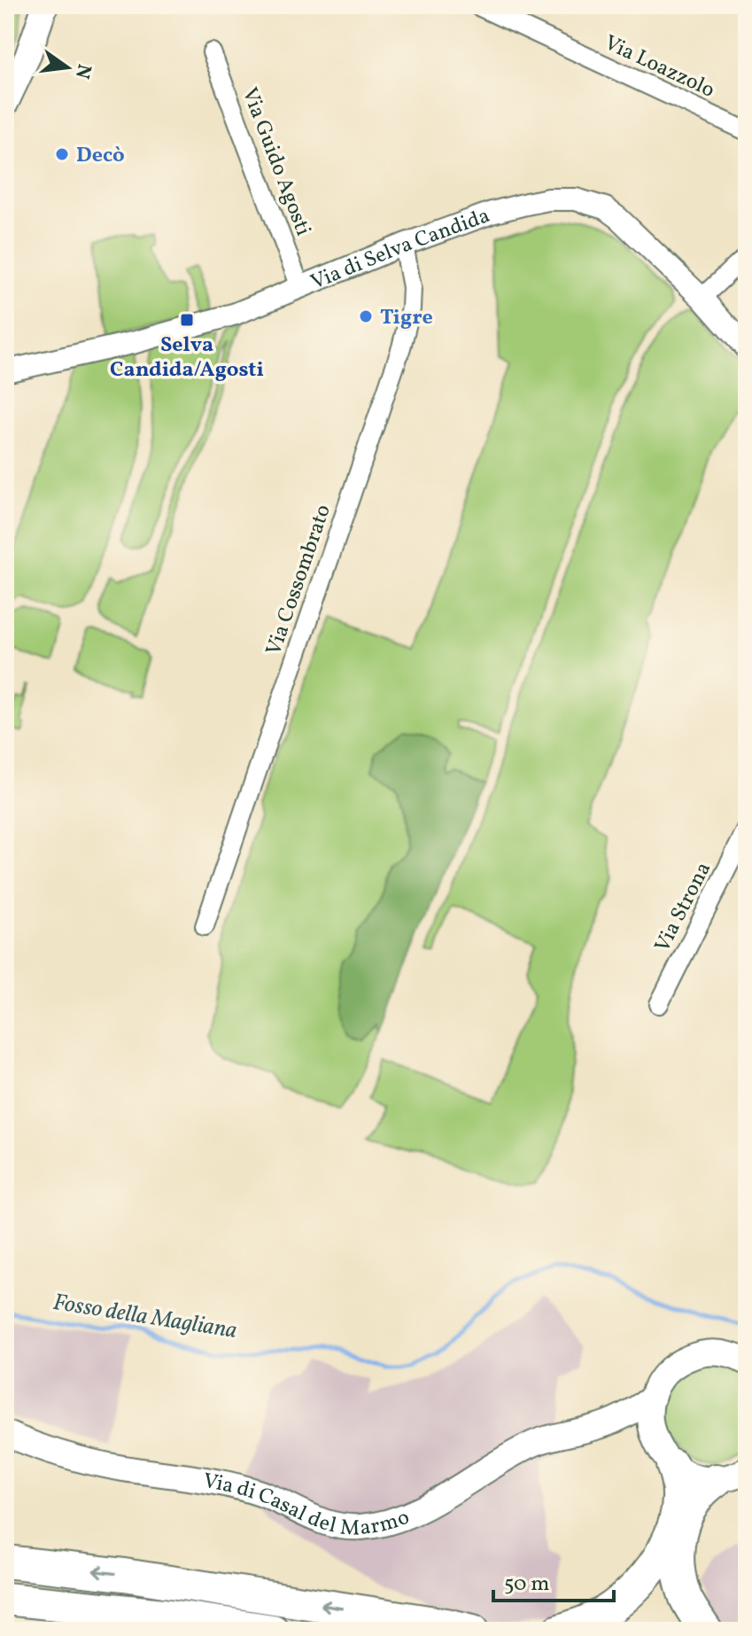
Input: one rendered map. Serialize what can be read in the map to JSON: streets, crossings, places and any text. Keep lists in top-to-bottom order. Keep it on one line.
{"streets":{"main road":["Via di Casal del Marmo"],"street":["Via Loazzolo","Via Guido Agosti","Via di Selva Candida","Via Cossombrato","Via Strona"]},"crossings":[["Via Guido Agosti","Via di Selva Candida"],["Via di Selva Candida","Via Cossombrato"]],"water":["Fosso della Magliana"],"places":{"other":["Decò","Tigre"],"transit":["Selva Candida/Agosti"]},"scale_bar":"50 m","north":"right"}
